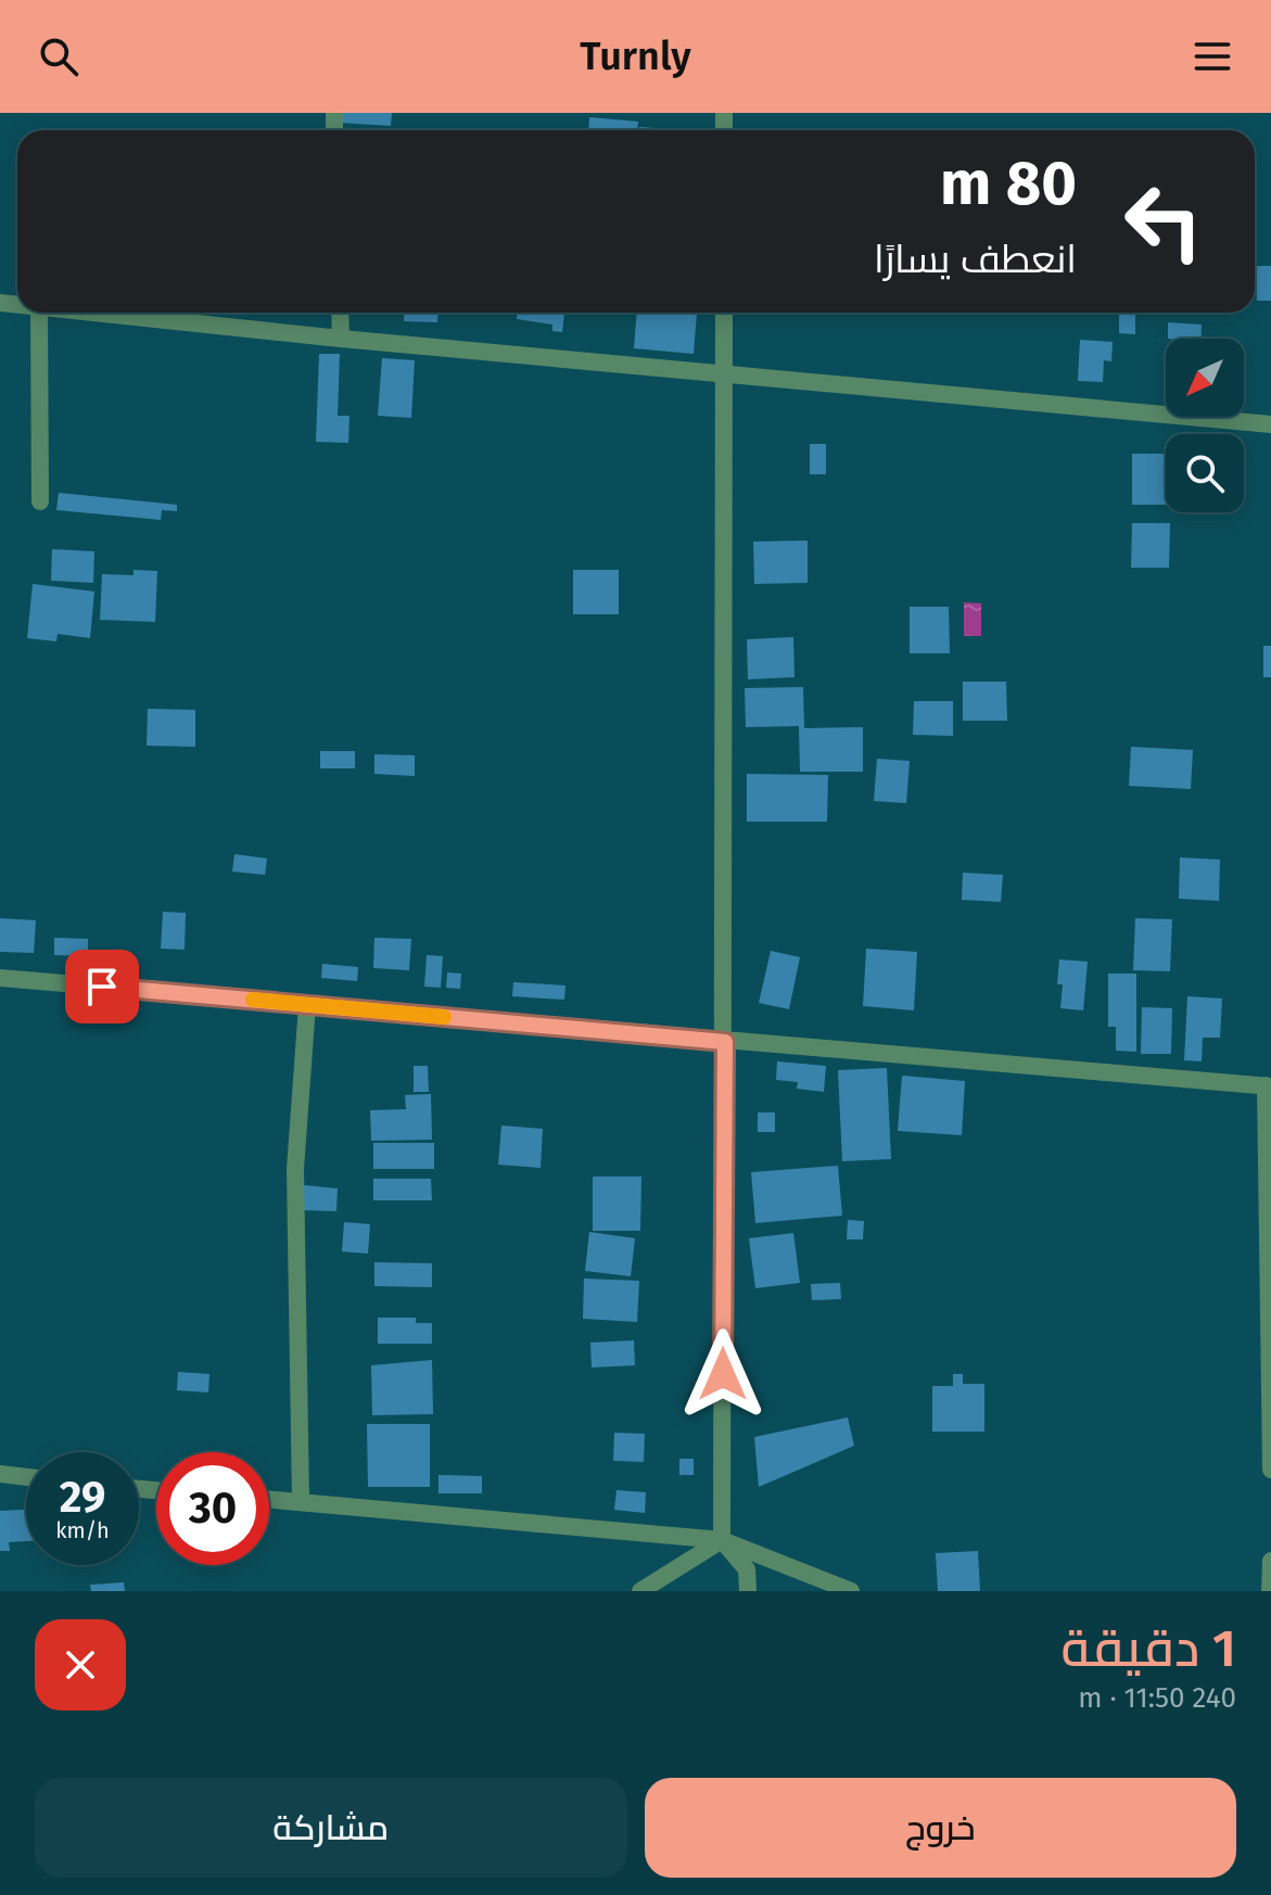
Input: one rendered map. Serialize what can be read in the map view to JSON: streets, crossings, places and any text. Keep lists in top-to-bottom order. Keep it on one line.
{"north":"bottom left","page":{"header":"Turnly","turn":["80 m","انعطف يسارًا"],"speed":"29 km/h","limit":"30","heading":["1 دقيقة","240 m · 11:50"],"buttons":["خروج","مشاركة"]}}
